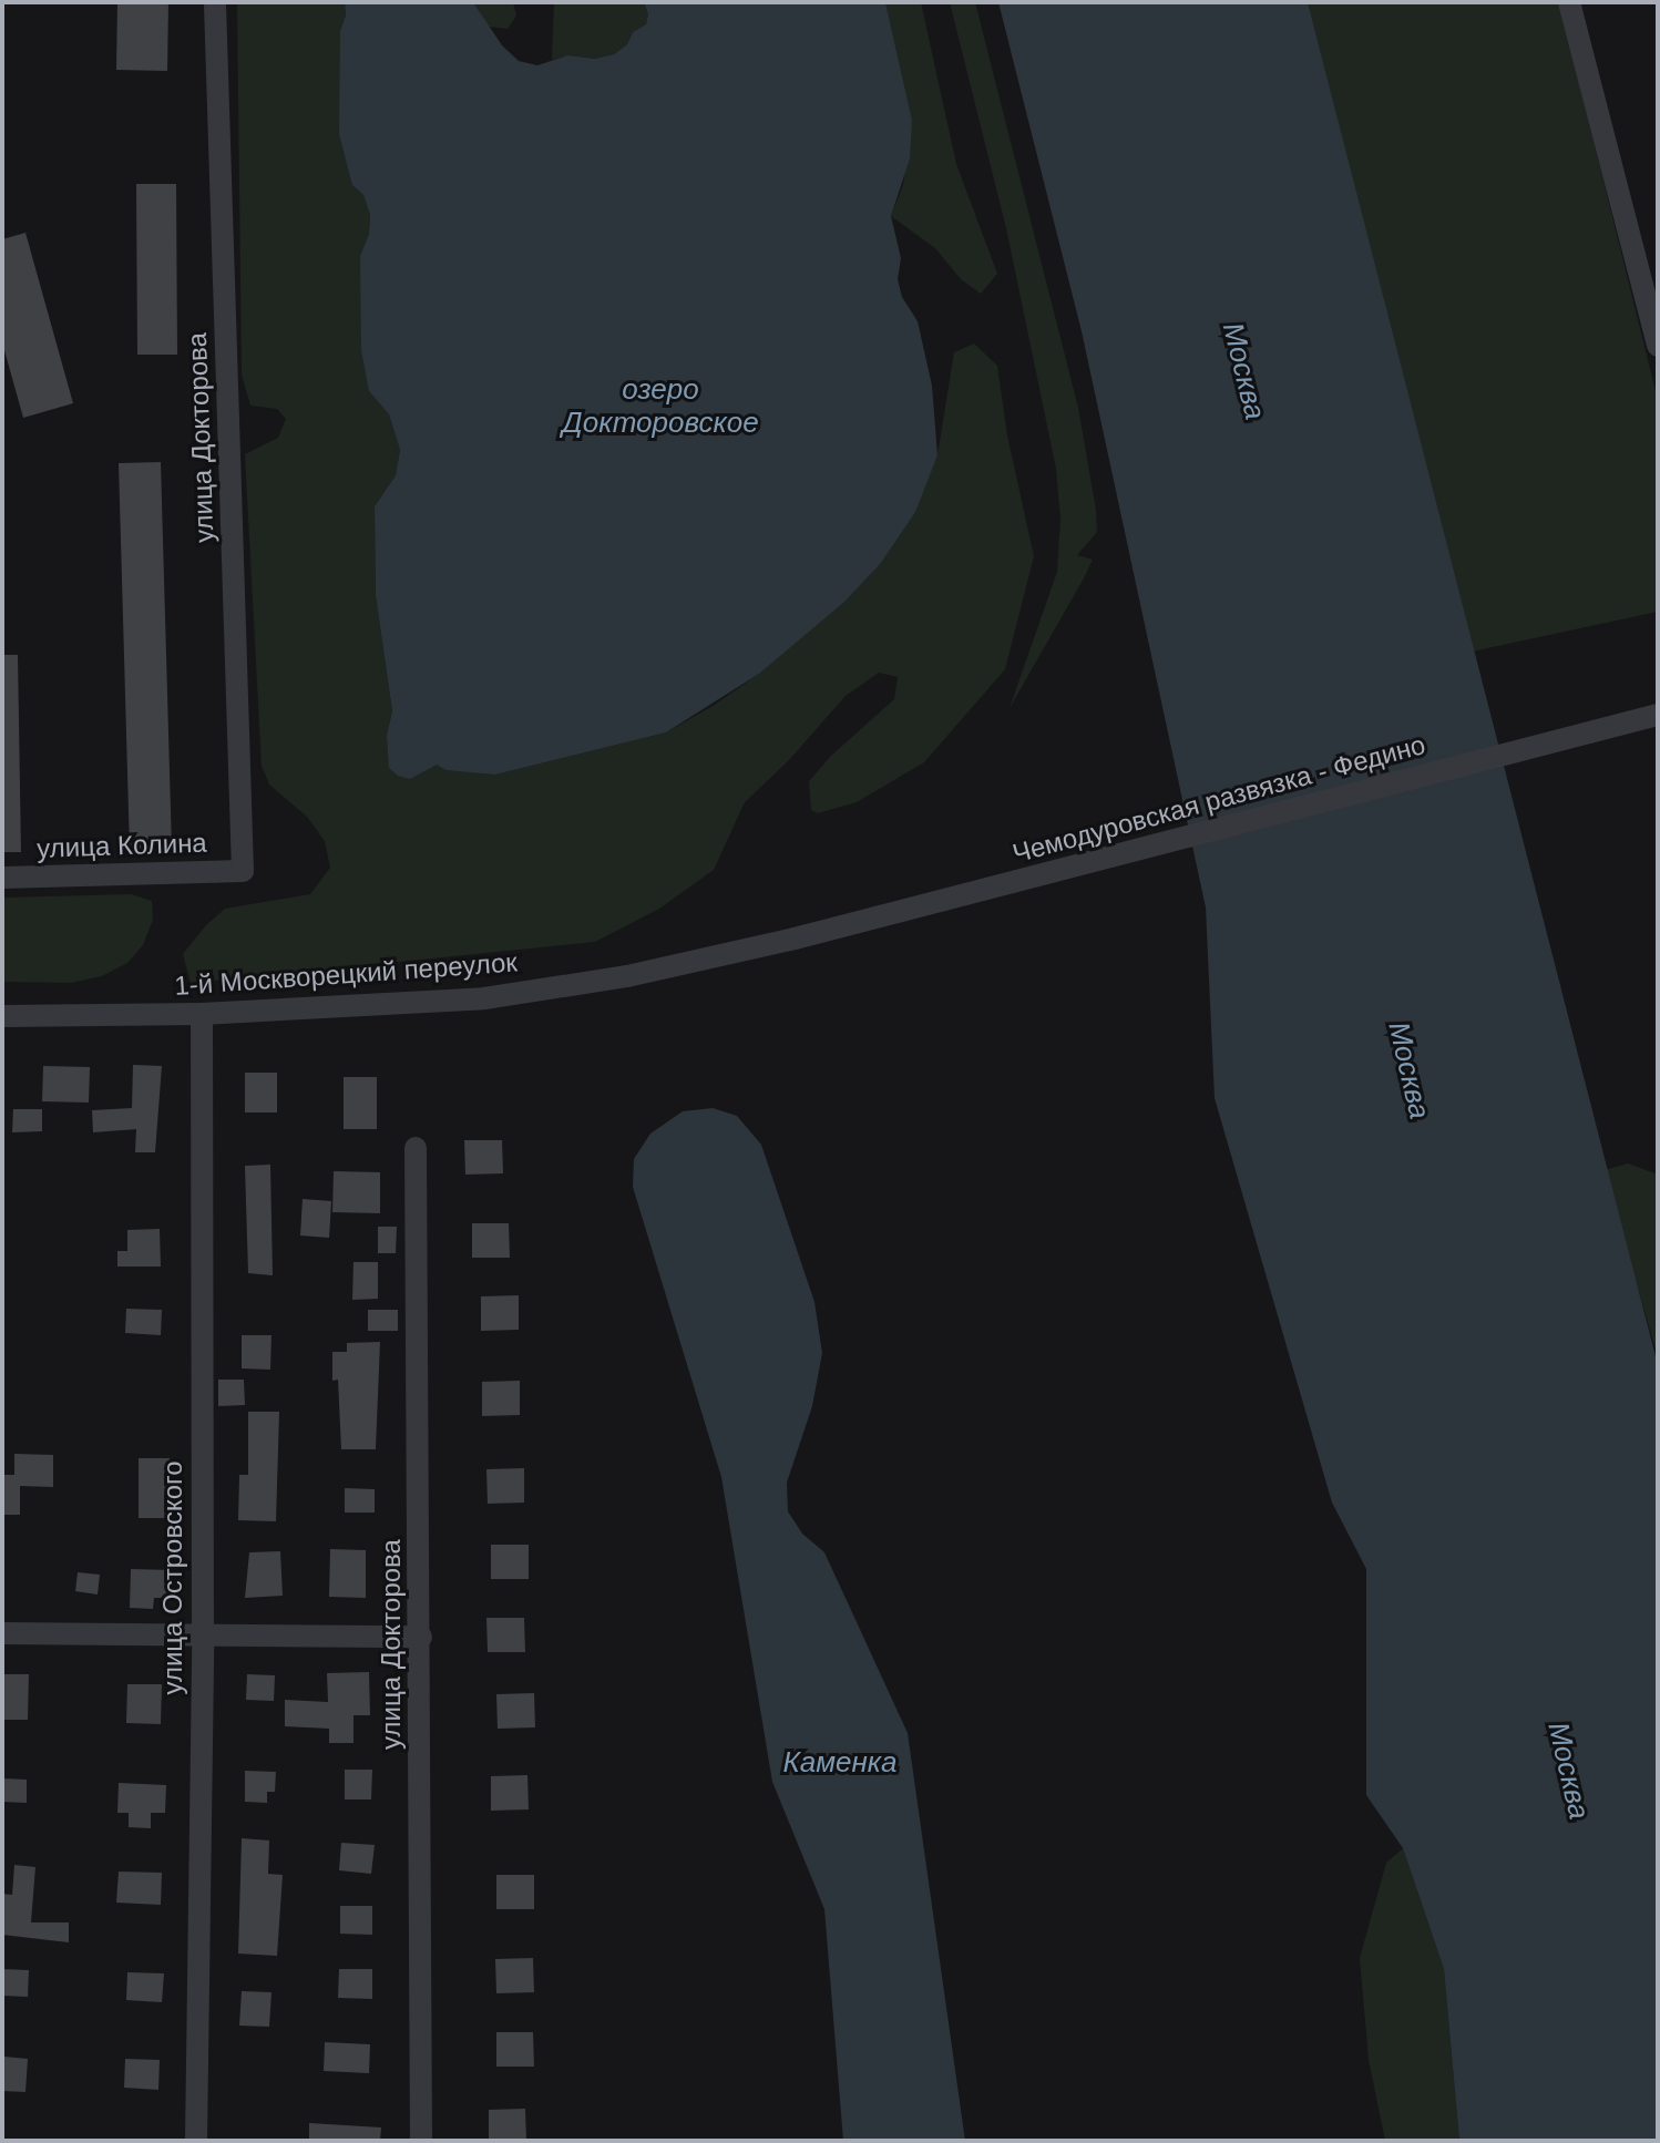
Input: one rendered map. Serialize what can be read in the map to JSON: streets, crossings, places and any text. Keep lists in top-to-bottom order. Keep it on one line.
{"streets":{"street":["улица Докторова","Чемодуровская развязка - Федино","улица Колина","1-й Москворецкий переулок","улица Островского"]},"crossings":[["улица Докторова","улица Колина"],["Чемодуровская развязка - Федино","1-й Москворецкий переулок"],["1-й Москворецкий переулок","улица Островского"]],"water":["Москва","озеро Докторовское","Каменка"]}
